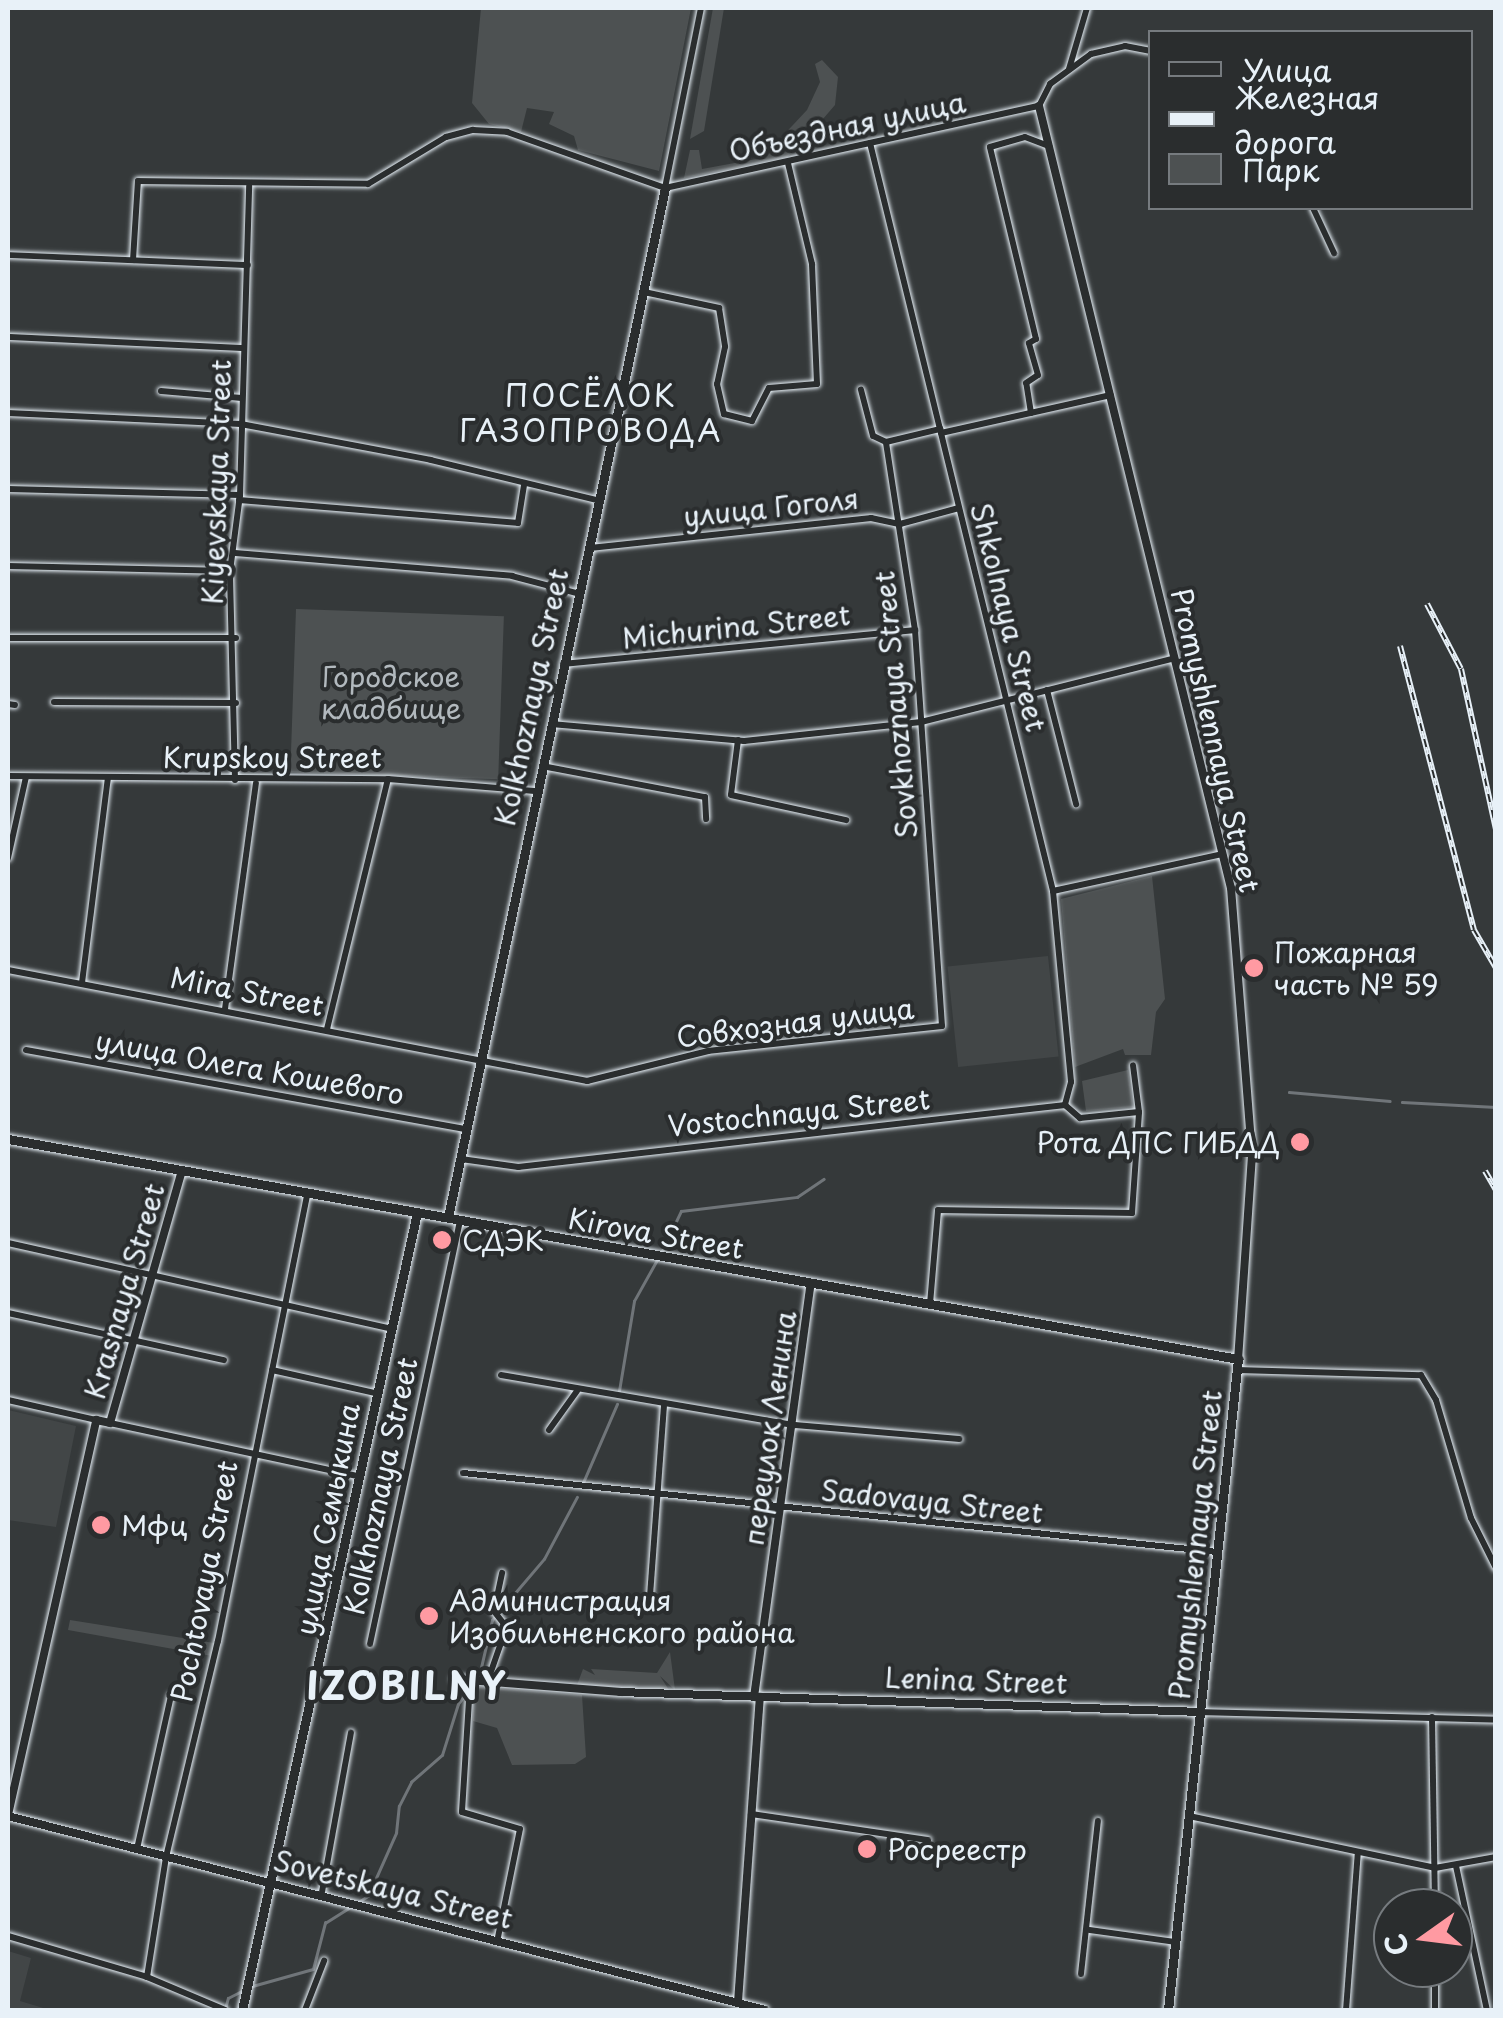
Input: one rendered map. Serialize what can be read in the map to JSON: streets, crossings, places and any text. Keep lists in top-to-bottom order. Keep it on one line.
{"streets":{"main road":["Kolkhoznaya Street","Promyshlennaya Street","Kirova Street","улица Семыкина"],"street":["Объездная улица","Kiyevskaya Street","улица Гоголя","Shkolnaya Street","Michurina Street","Sovkhoznaya Street","Krupskoy Street","Mira Street","улица Олега Кошевого","Vostochnaya Street","Krasnaya Street","переулок Ленина","Sadovaya Street","Pochtovaya Street","Lenina Street","Sovetskaya Street"]},"crossings":[["Объездная улица","Shkolnaya Street"],["Объездная улица","Kolkhoznaya Street"],["Объездная улица","Promyshlennaya Street"],["Kiyevskaya Street","Krupskoy Street"],["улица Гоголя","Shkolnaya Street"],["улица Гоголя","Kolkhoznaya Street"],["улица Гоголя","Sovkhoznaya Street"],["Shkolnaya Street","Vostochnaya Street"],["Michurina Street","Kolkhoznaya Street"],["Michurina Street","Sovkhoznaya Street"],["Kolkhoznaya Street","Krupskoy Street"],["Kolkhoznaya Street","Mira Street"],["Kolkhoznaya Street","улица Олега Кошевого"],["Kolkhoznaya Street","Vostochnaya Street"],["Kolkhoznaya Street","Kirova Street"],["Sovkhoznaya Street","Mira Street"],["Promyshlennaya Street","Kirova Street"],["Promyshlennaya Street","Sadovaya Street"],["Promyshlennaya Street","Lenina Street"],["Kirova Street","Krasnaya Street"],["Kirova Street","переулок Ленина"],["Kirova Street","улица Семыкина"],["Kirova Street","Pochtovaya Street"],["Krasnaya Street","Sovetskaya Street"],["переулок Ленина","Sadovaya Street"],["переулок Ленина","Lenina Street"],["переулок Ленина","Sovetskaya Street"],["улица Семыкина","Sovetskaya Street"],["Pochtovaya Street","Sovetskaya Street"]],"districts":["ПОСЁЛОК ГАЗОПРОВОДА","IZOBILNY"],"parks":["Городское кладбище"],"places":["Пожарная часть № 59","Рота ДПС ГИБДД","СДЭК","Мфц","Администрация Изобильненского района","Росреестр"],"legend":["Улица","Железная дорога","Парк"],"north":"left"}
